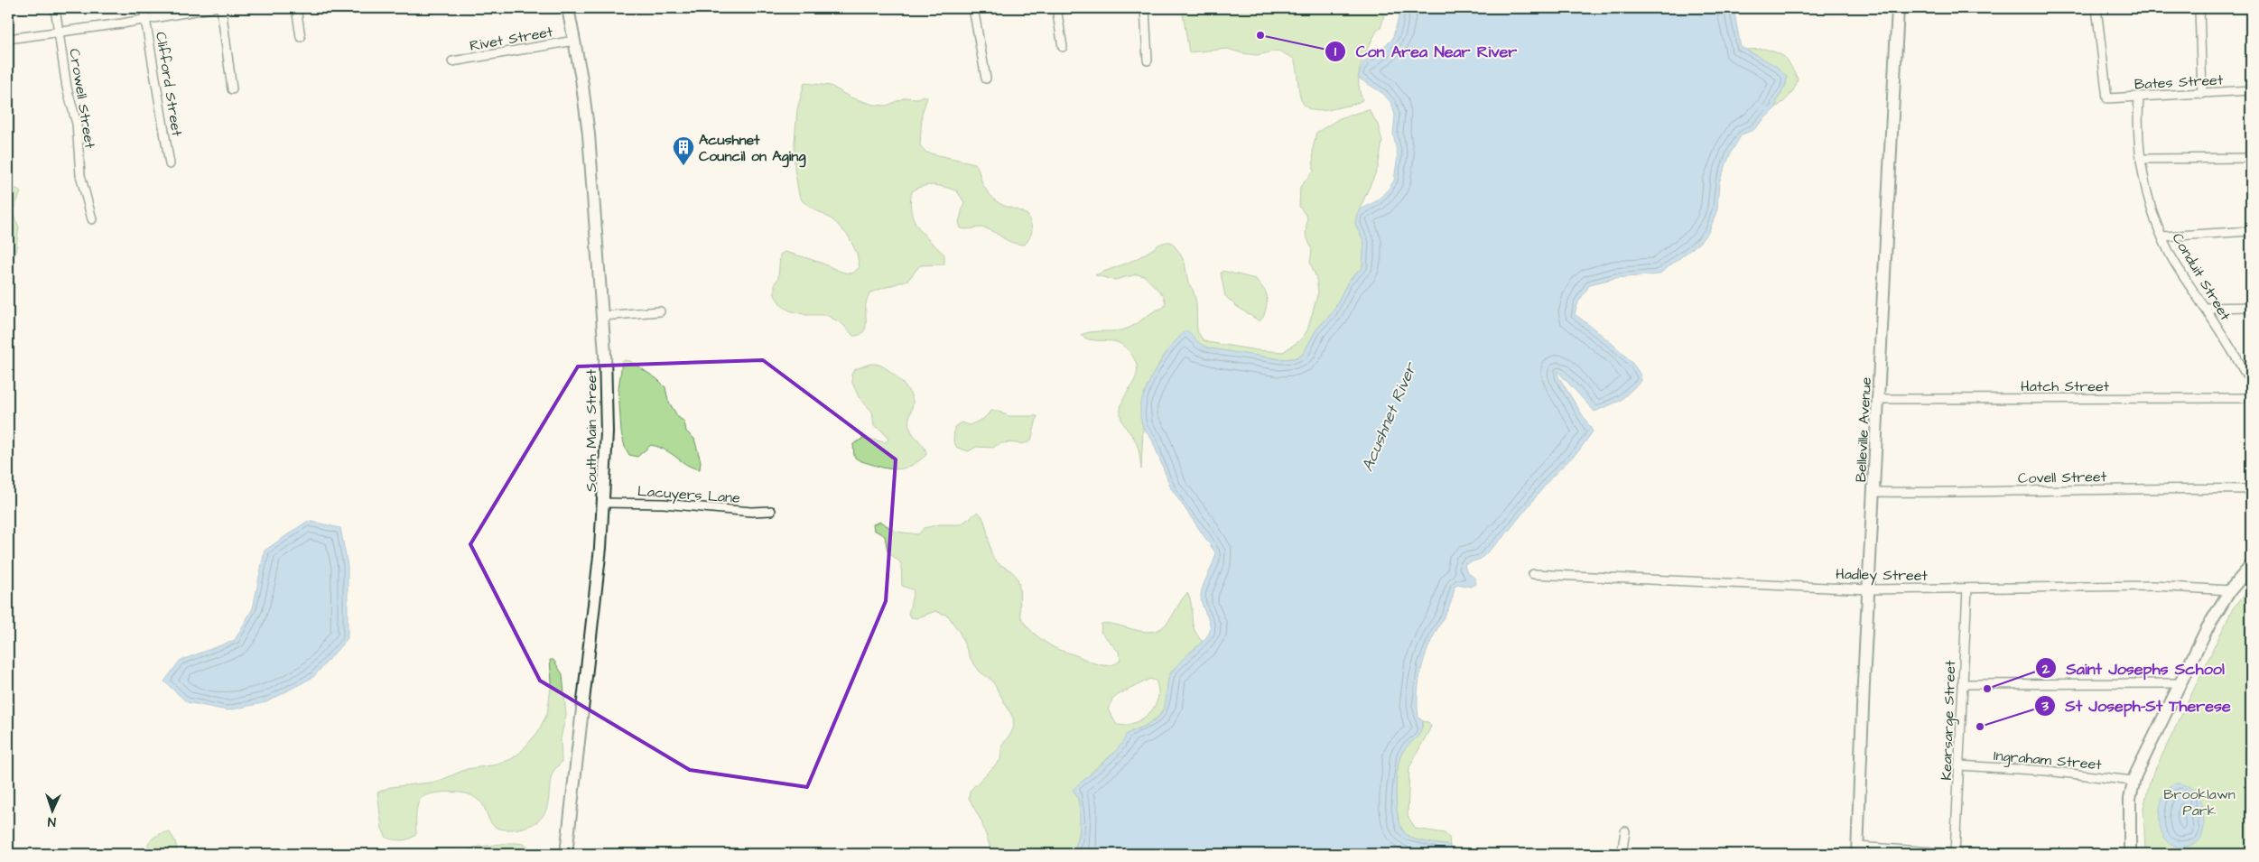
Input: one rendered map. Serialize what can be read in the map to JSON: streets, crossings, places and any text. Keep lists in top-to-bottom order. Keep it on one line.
{"streets":{"main road":["Belleville Avenue","South Main Street"],"street":["Rivet Street","Bates Street","Clifford Street","Crowell Street","Conduit Street","Hatch Street","Covell Street","Lacuyers Lane","Hadley Street","Kearsarge Street","Ingraham Street"]},"crossings":[["Rivet Street","South Main Street"],["Bates Street","Conduit Street"],["Hatch Street","Belleville Avenue"],["Belleville Avenue","Covell Street"],["Belleville Avenue","Hadley Street"],["South Main Street","Lacuyers Lane"],["Hadley Street","Kearsarge Street"],["Kearsarge Street","Ingraham Street"]],"water":["Acushnet River"],"parks":["Brooklawn Park"],"places":{"other":["Con Area Near River","Saint Josephs School","St Joseph-St Therese"],"building":["Acushnet Council on Aging"]},"north":"bottom"}
